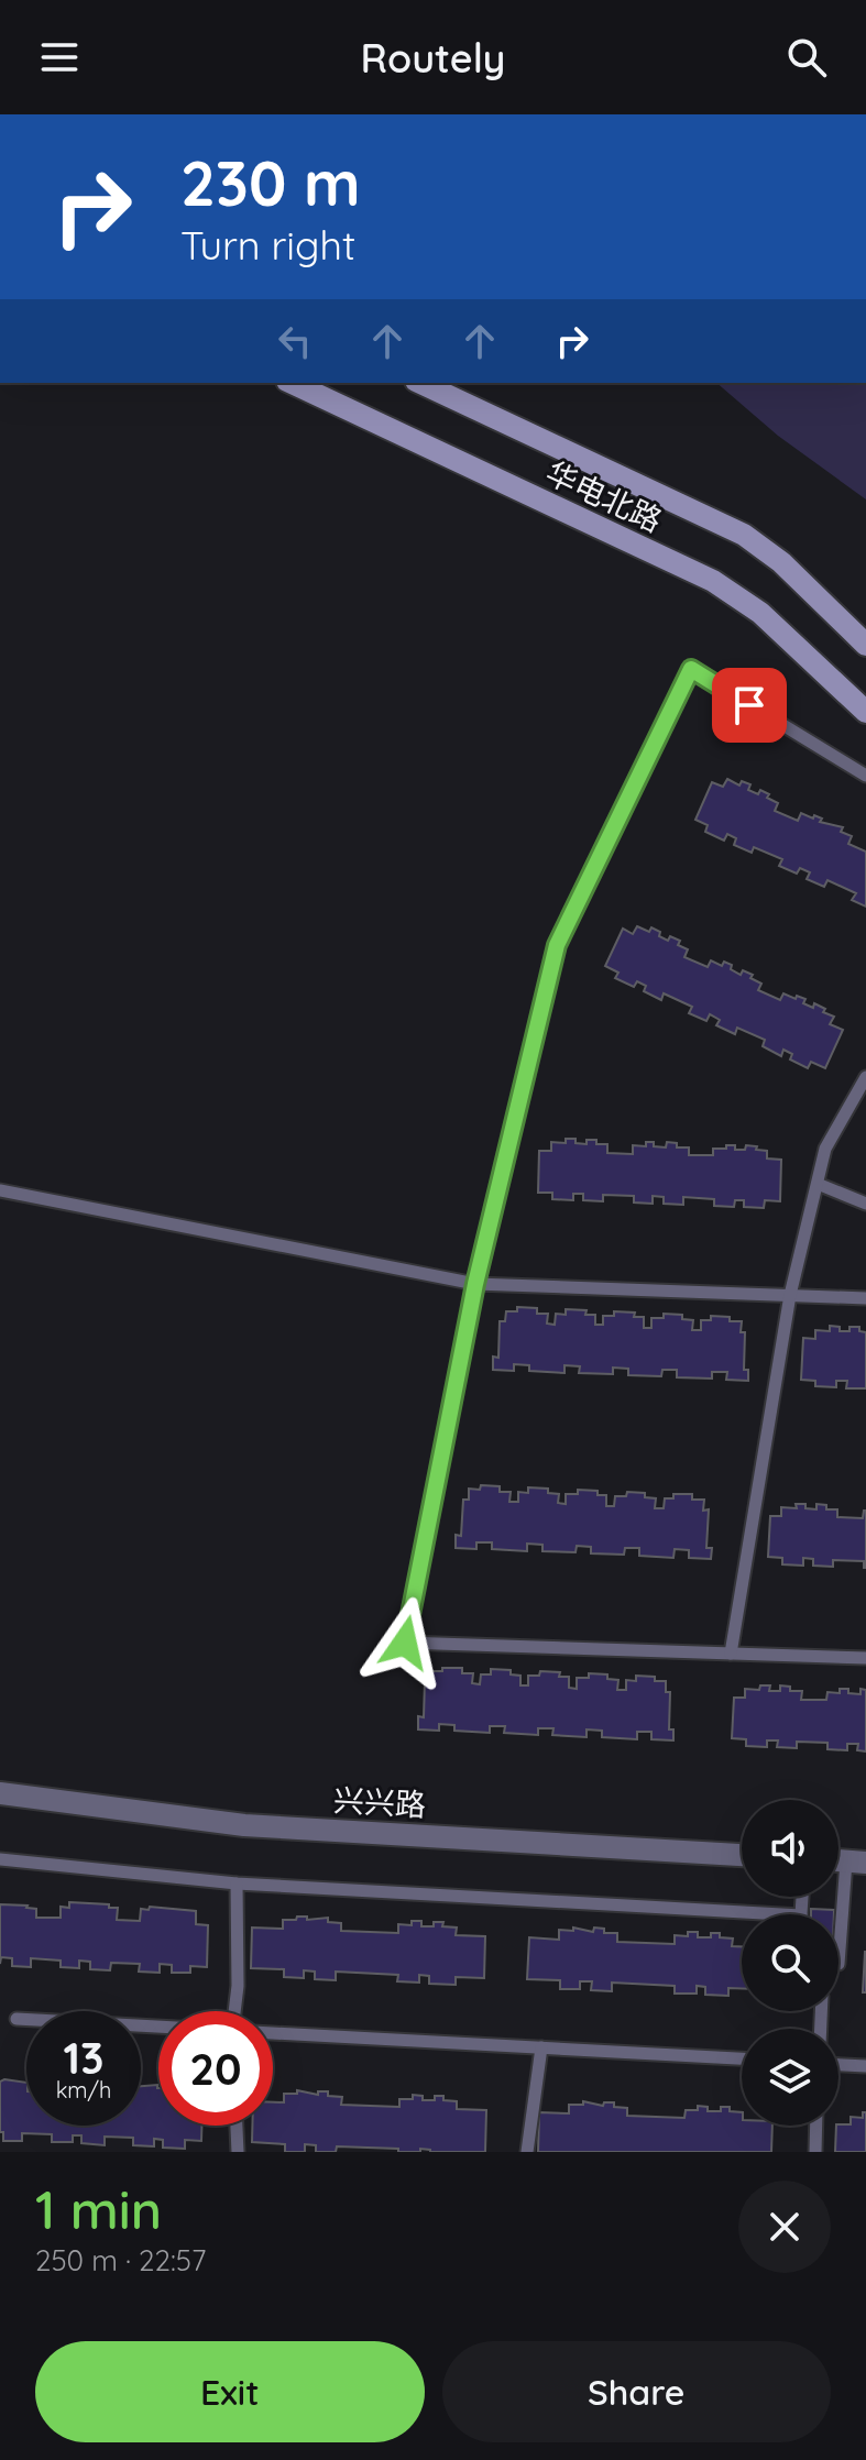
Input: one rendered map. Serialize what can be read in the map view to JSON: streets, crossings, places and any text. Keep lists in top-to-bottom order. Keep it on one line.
{"streets":{"main road":["华电北路"],"street":["兴兴路"]},"page":{"header":"Routely","turn":["230 m","Turn right"],"speed":"13 km/h","limit":"20","heading":["1 min","250 m · 22:57"],"buttons":["Exit","Share"]}}
